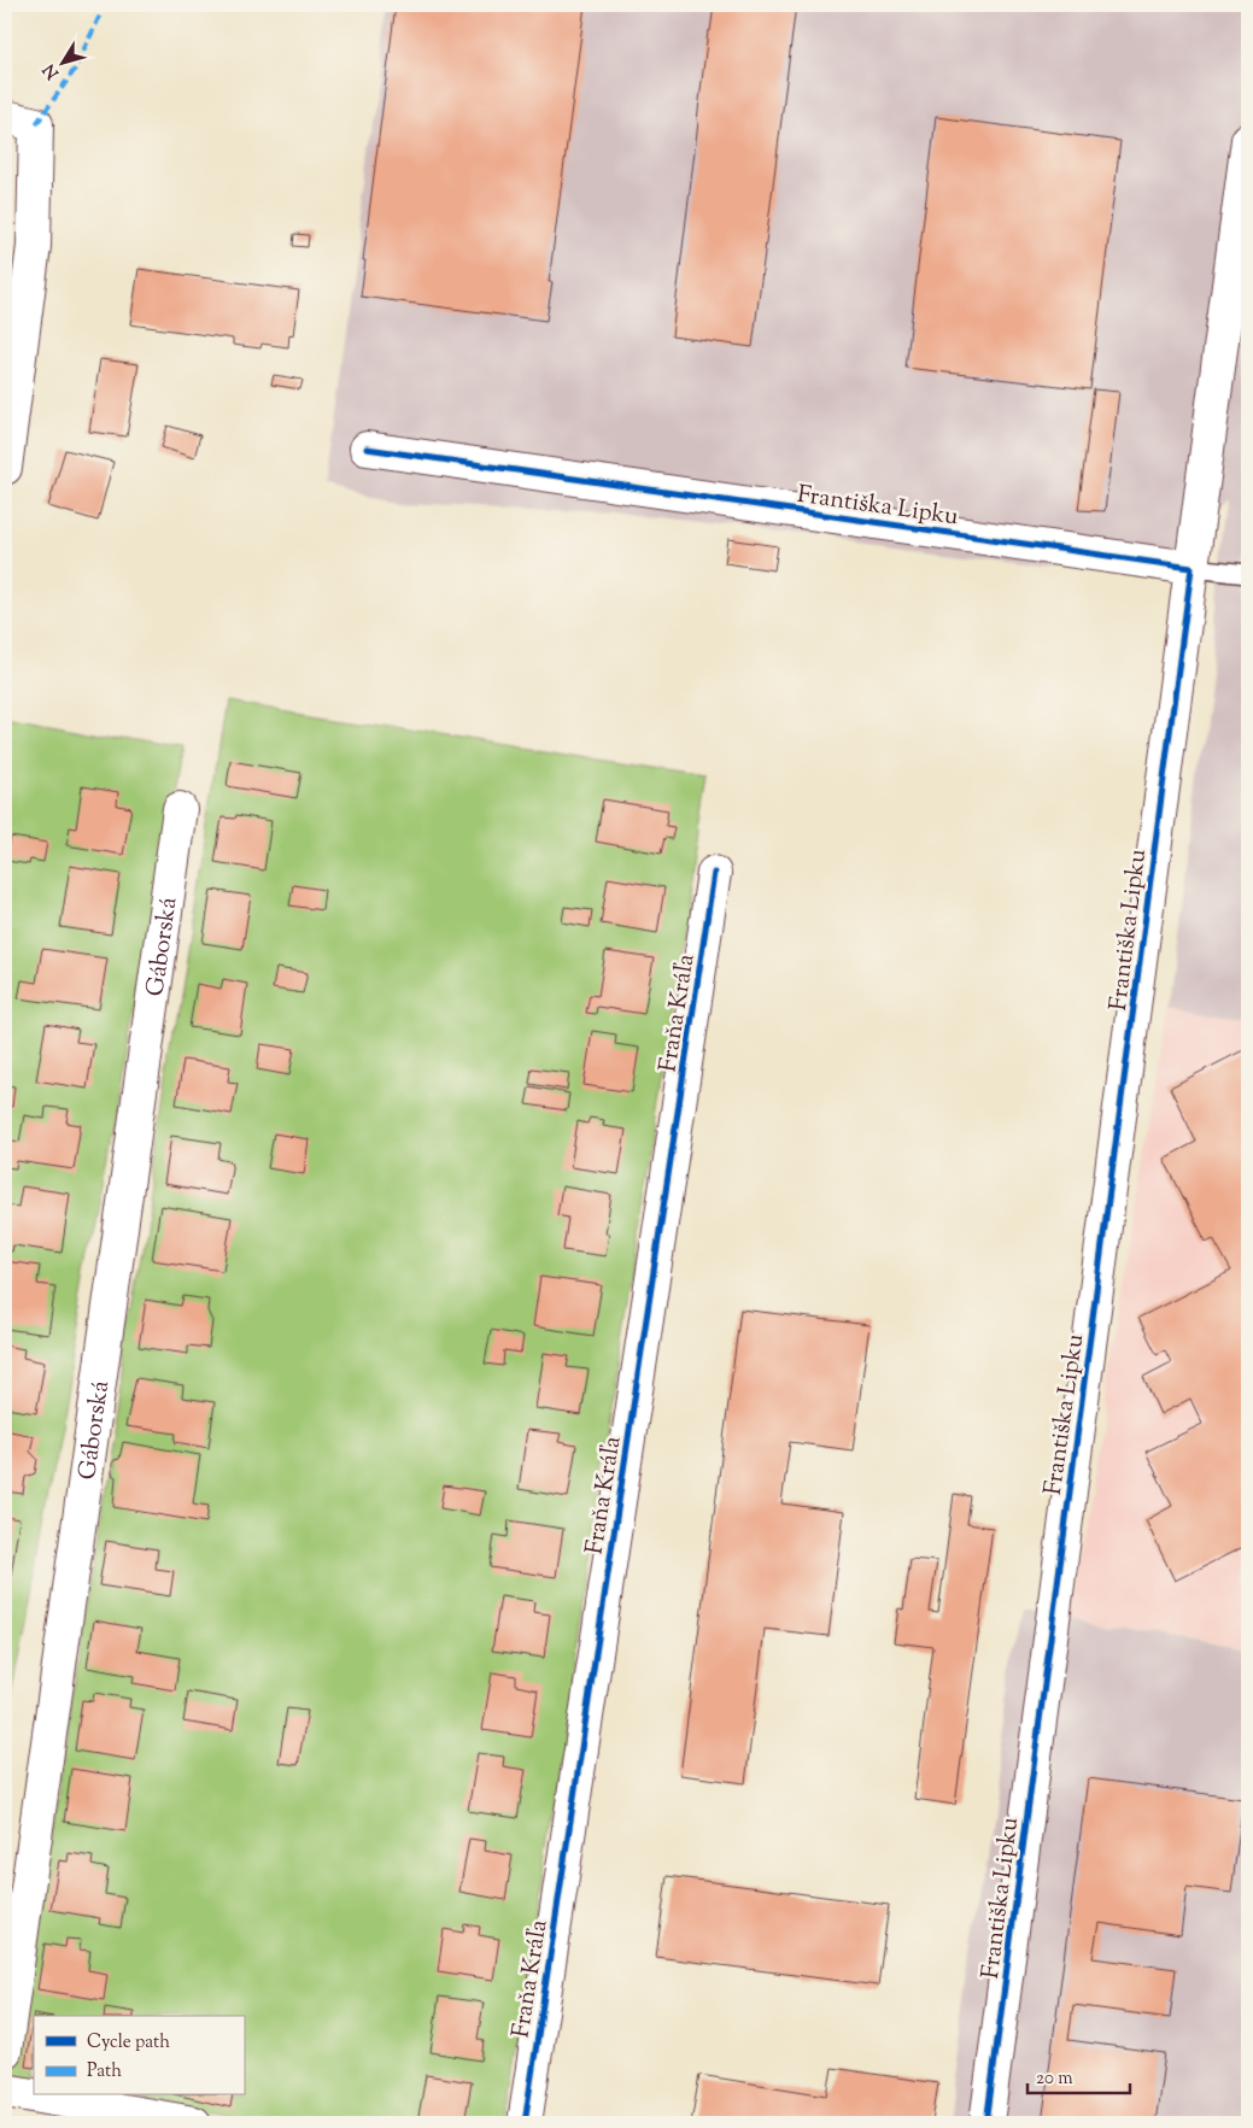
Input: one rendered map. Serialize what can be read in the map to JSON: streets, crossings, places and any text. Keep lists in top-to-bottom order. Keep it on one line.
{"streets":{"street":["Františka Lipku","Gáborská","Fraňa Kráľa"]},"legend":["Cycle path","Path"],"scale_bar":"20 m","north":"bottom left"}
